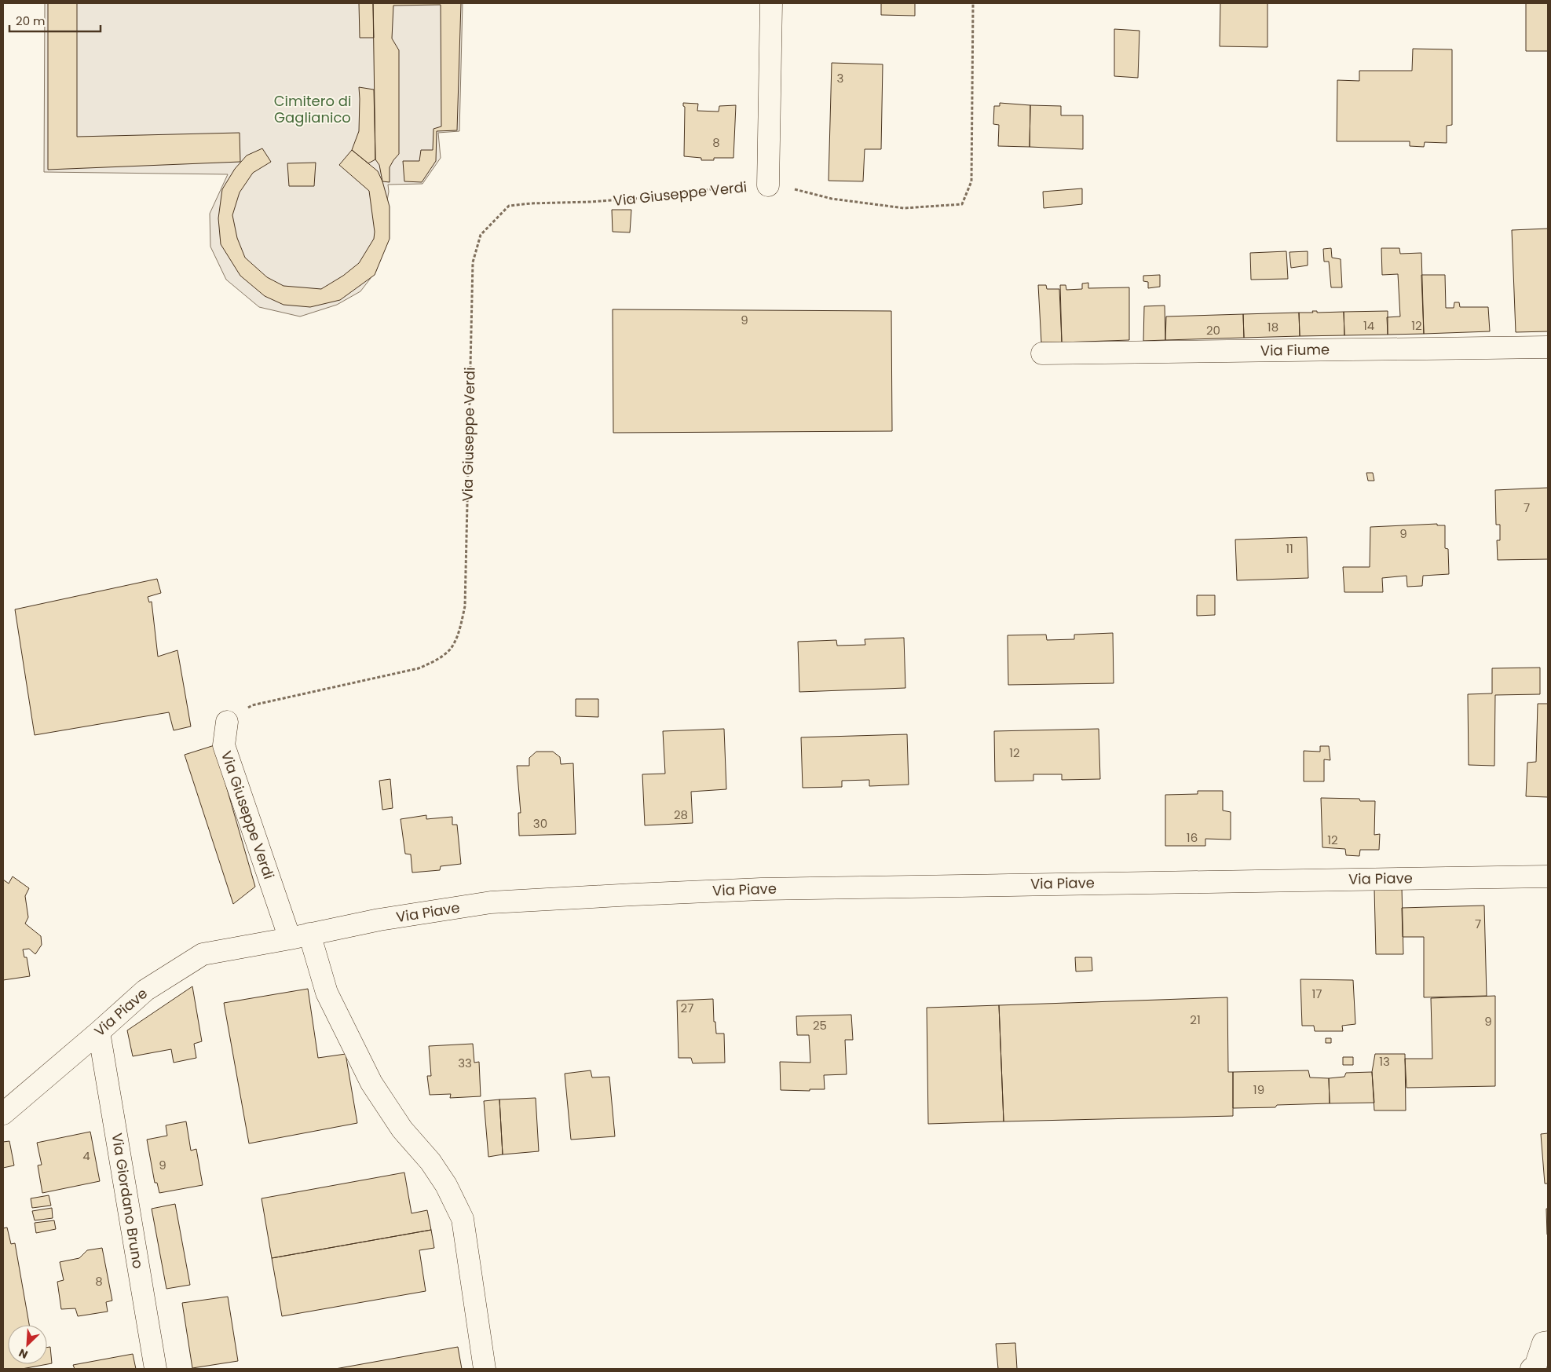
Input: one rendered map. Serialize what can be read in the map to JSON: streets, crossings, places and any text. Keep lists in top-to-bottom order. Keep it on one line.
{"streets":{"street":["Via Giuseppe Verdi","Via Fiume","Via Piave","Via Giordano Bruno"]},"crossings":[["Via Giuseppe Verdi","Via Piave"],["Via Piave","Via Giordano Bruno"]],"parks":["Cimitero di Gaglianico"],"house_numbers":["3","8","9","14","12","18","20","7","9","11","12","28","30","16","12","7","17","27","21","9","25","13","33","19","4","9","8"],"scale_bar":"20 m","north":"bottom left"}
